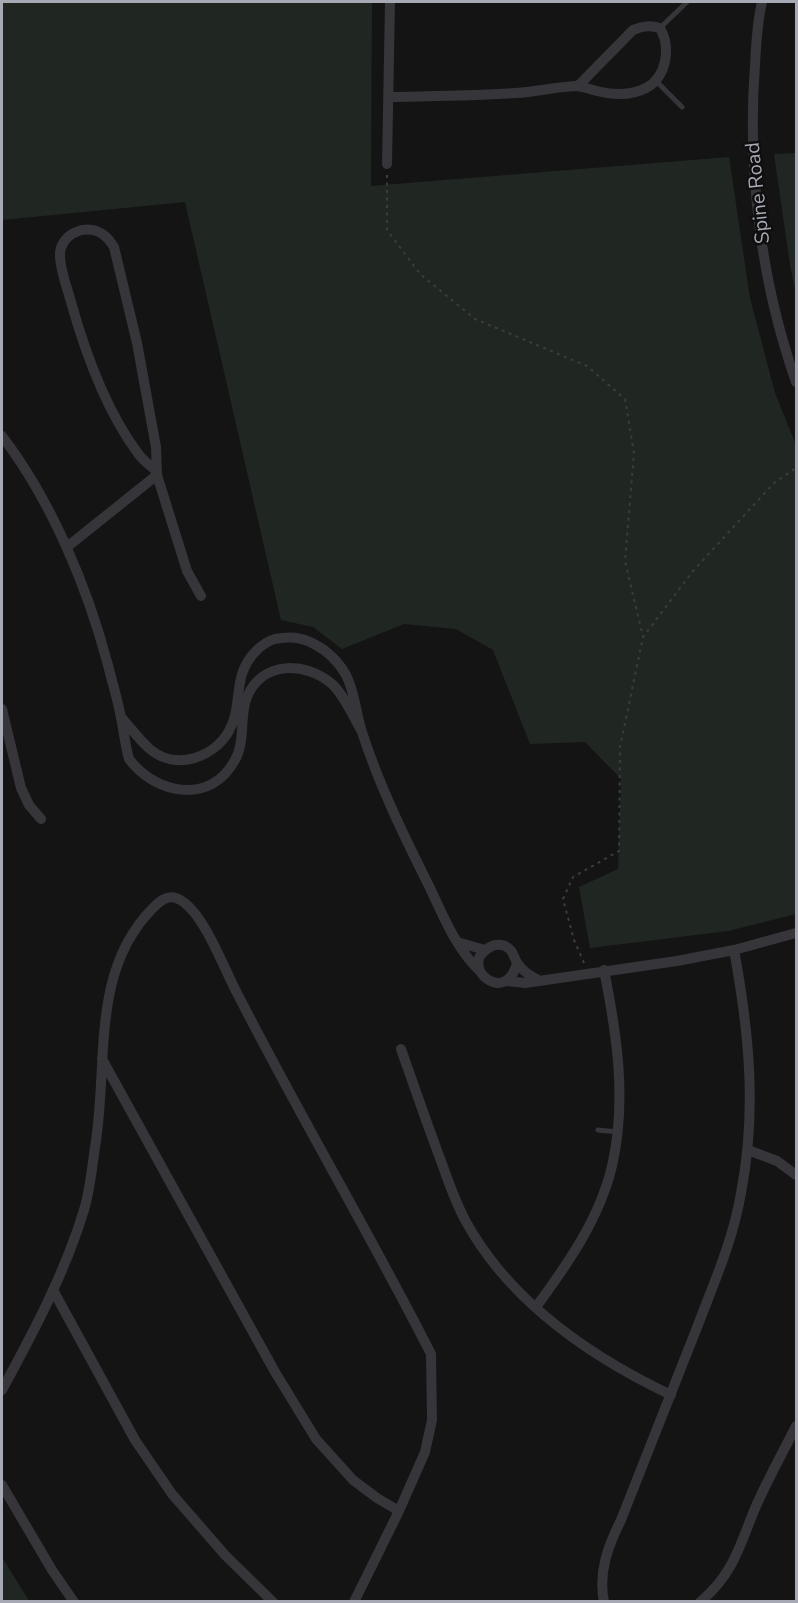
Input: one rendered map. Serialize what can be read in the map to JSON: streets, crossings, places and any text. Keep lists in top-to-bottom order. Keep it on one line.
{"streets":{"street":["Spine Road"]}}
